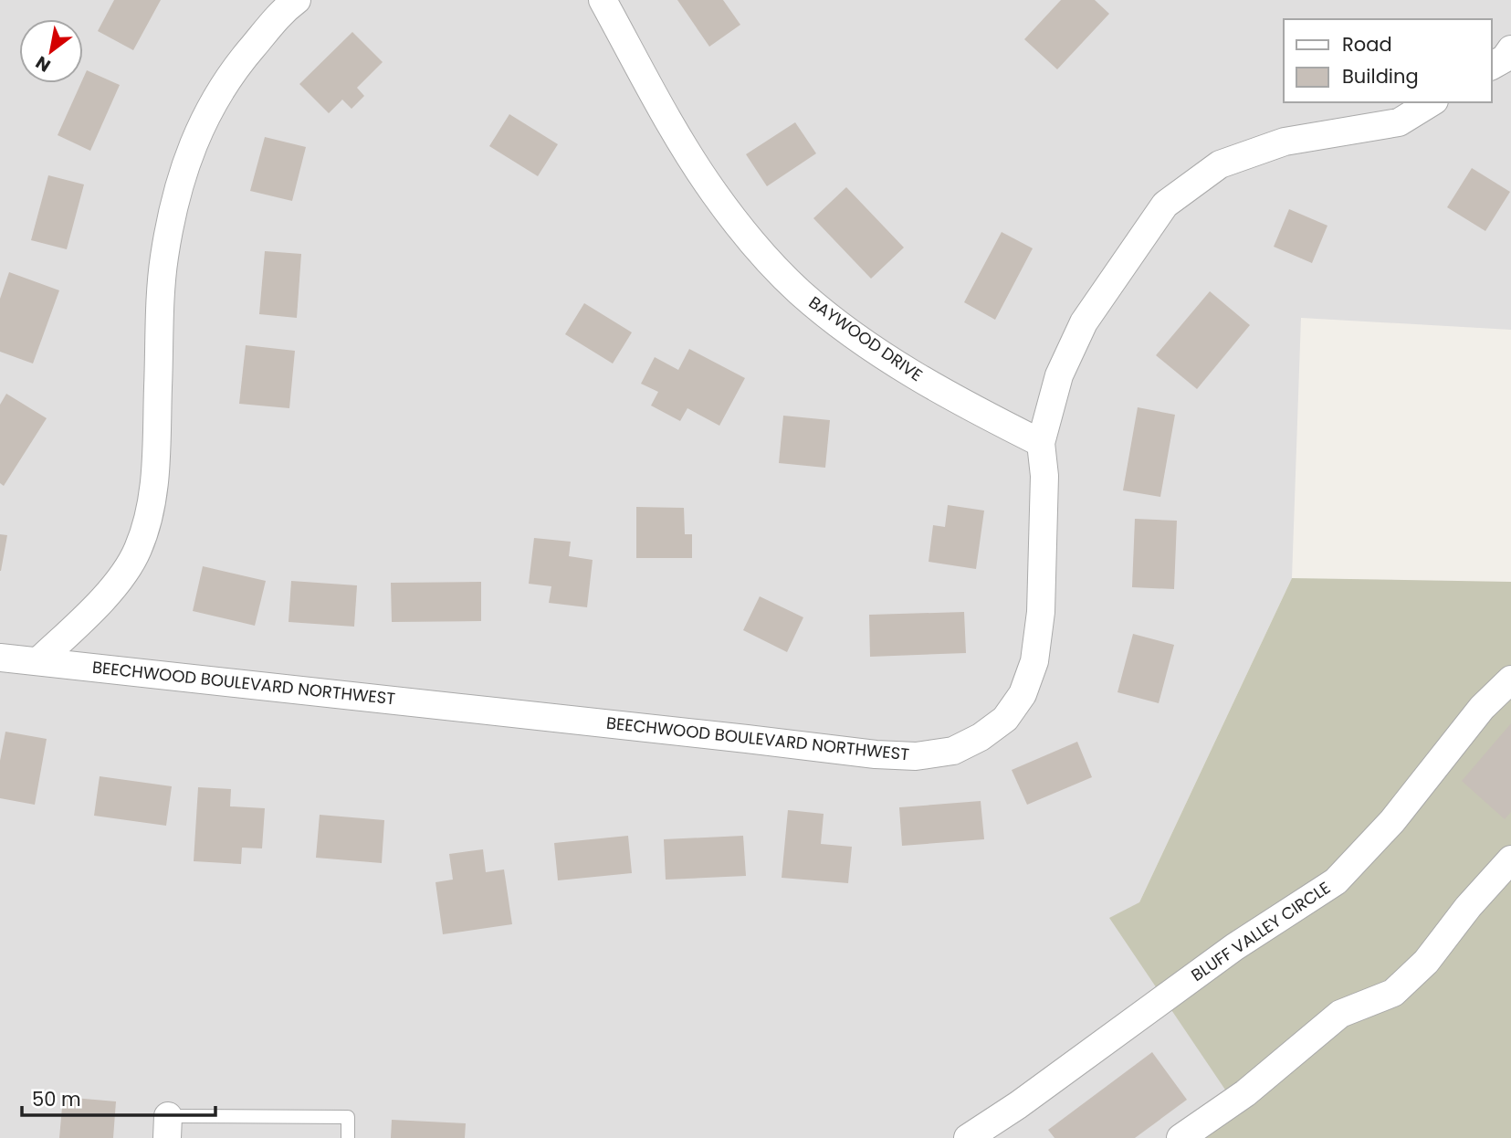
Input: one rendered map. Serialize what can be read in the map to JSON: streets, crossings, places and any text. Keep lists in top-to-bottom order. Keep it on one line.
{"streets":{"street":["BAYWOOD DRIVE","BEECHWOOD BOULEVARD NORTHWEST","BLUFF VALLEY CIRCLE"]},"crossings":[["BAYWOOD DRIVE","BEECHWOOD BOULEVARD NORTHWEST"]],"legend":["Road","Building"],"scale_bar":"50 m","north":"bottom left"}
